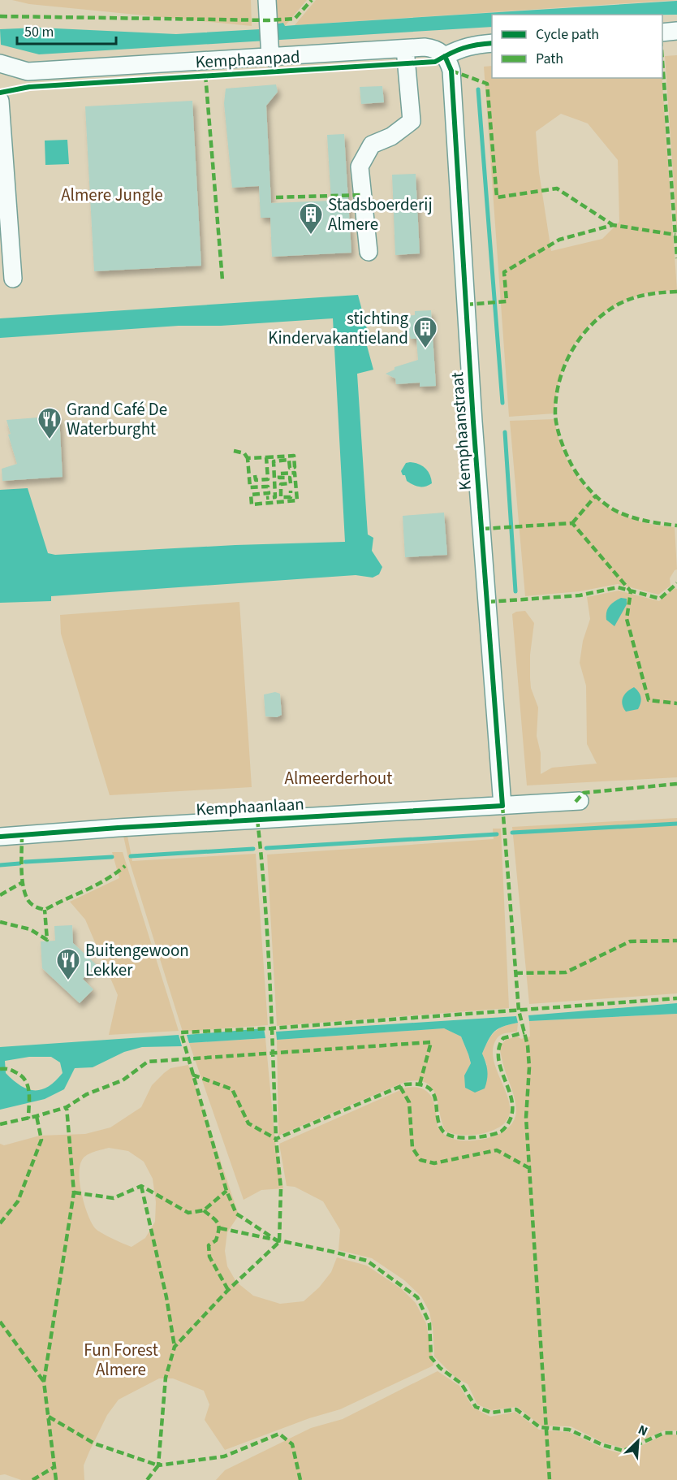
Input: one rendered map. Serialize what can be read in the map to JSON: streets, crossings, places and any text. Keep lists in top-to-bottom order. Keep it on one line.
{"streets":{"street":["Kemphaanpad","Kemphaanstraat","Kemphaanlaan"]},"crossings":[["Kemphaanpad","Kemphaanstraat"],["Kemphaanstraat","Kemphaanlaan"]],"parks":["Almere Jungle","Almeerderhout","Fun Forest Almere"],"places":{"building":["Stadsboerderij Almere","stichting Kindervakantieland"],"restaurant":["Grand Café De Waterburght","Buitengewoon Lekker"]},"legend":["Cycle path","Path"],"scale_bar":"50 m","north":"top right"}
